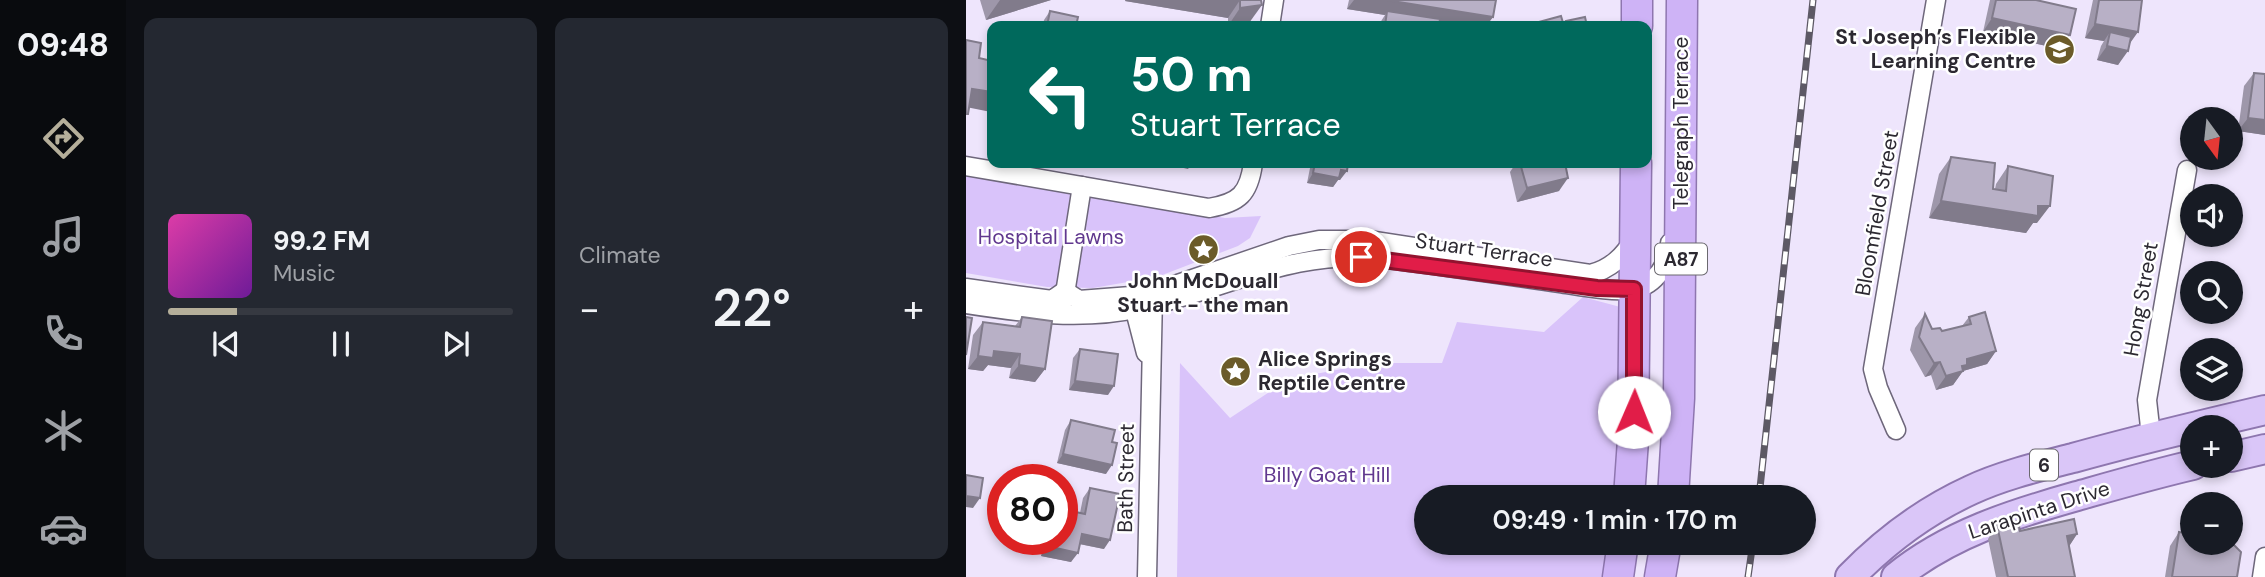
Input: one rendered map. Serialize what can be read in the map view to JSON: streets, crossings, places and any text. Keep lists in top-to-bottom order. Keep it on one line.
{"streets":{"highway":["Telegraph Terrace","A87"],"main road":["6","Larapinta Drive"],"street":["Bloomfield Street","Stuart Terrace","Hong Street","Bath Street"]},"crossings":[["Stuart Terrace","A87"],["Stuart Terrace","Bath Street"],["Hong Street","Larapinta Drive"]],"parks":["Hospital Lawns","Billy Goat Hill"],"places":{"school or university":["St Joseph’s Flexible Learning Centre"],"place":["John McDouall Stuart - the man","Alice Springs Reptile Centre"]},"north":"bottom","page":{"tabs":"09:48","tile":"Climate","turn":["50 m","Stuart Terrace"],"map_buttons":["+","−"],"song":["99.2 FM","Music"],"heat":["−","22°","+"],"limit":"80","trip":"09:49 · 1 min · 170 m"}}
